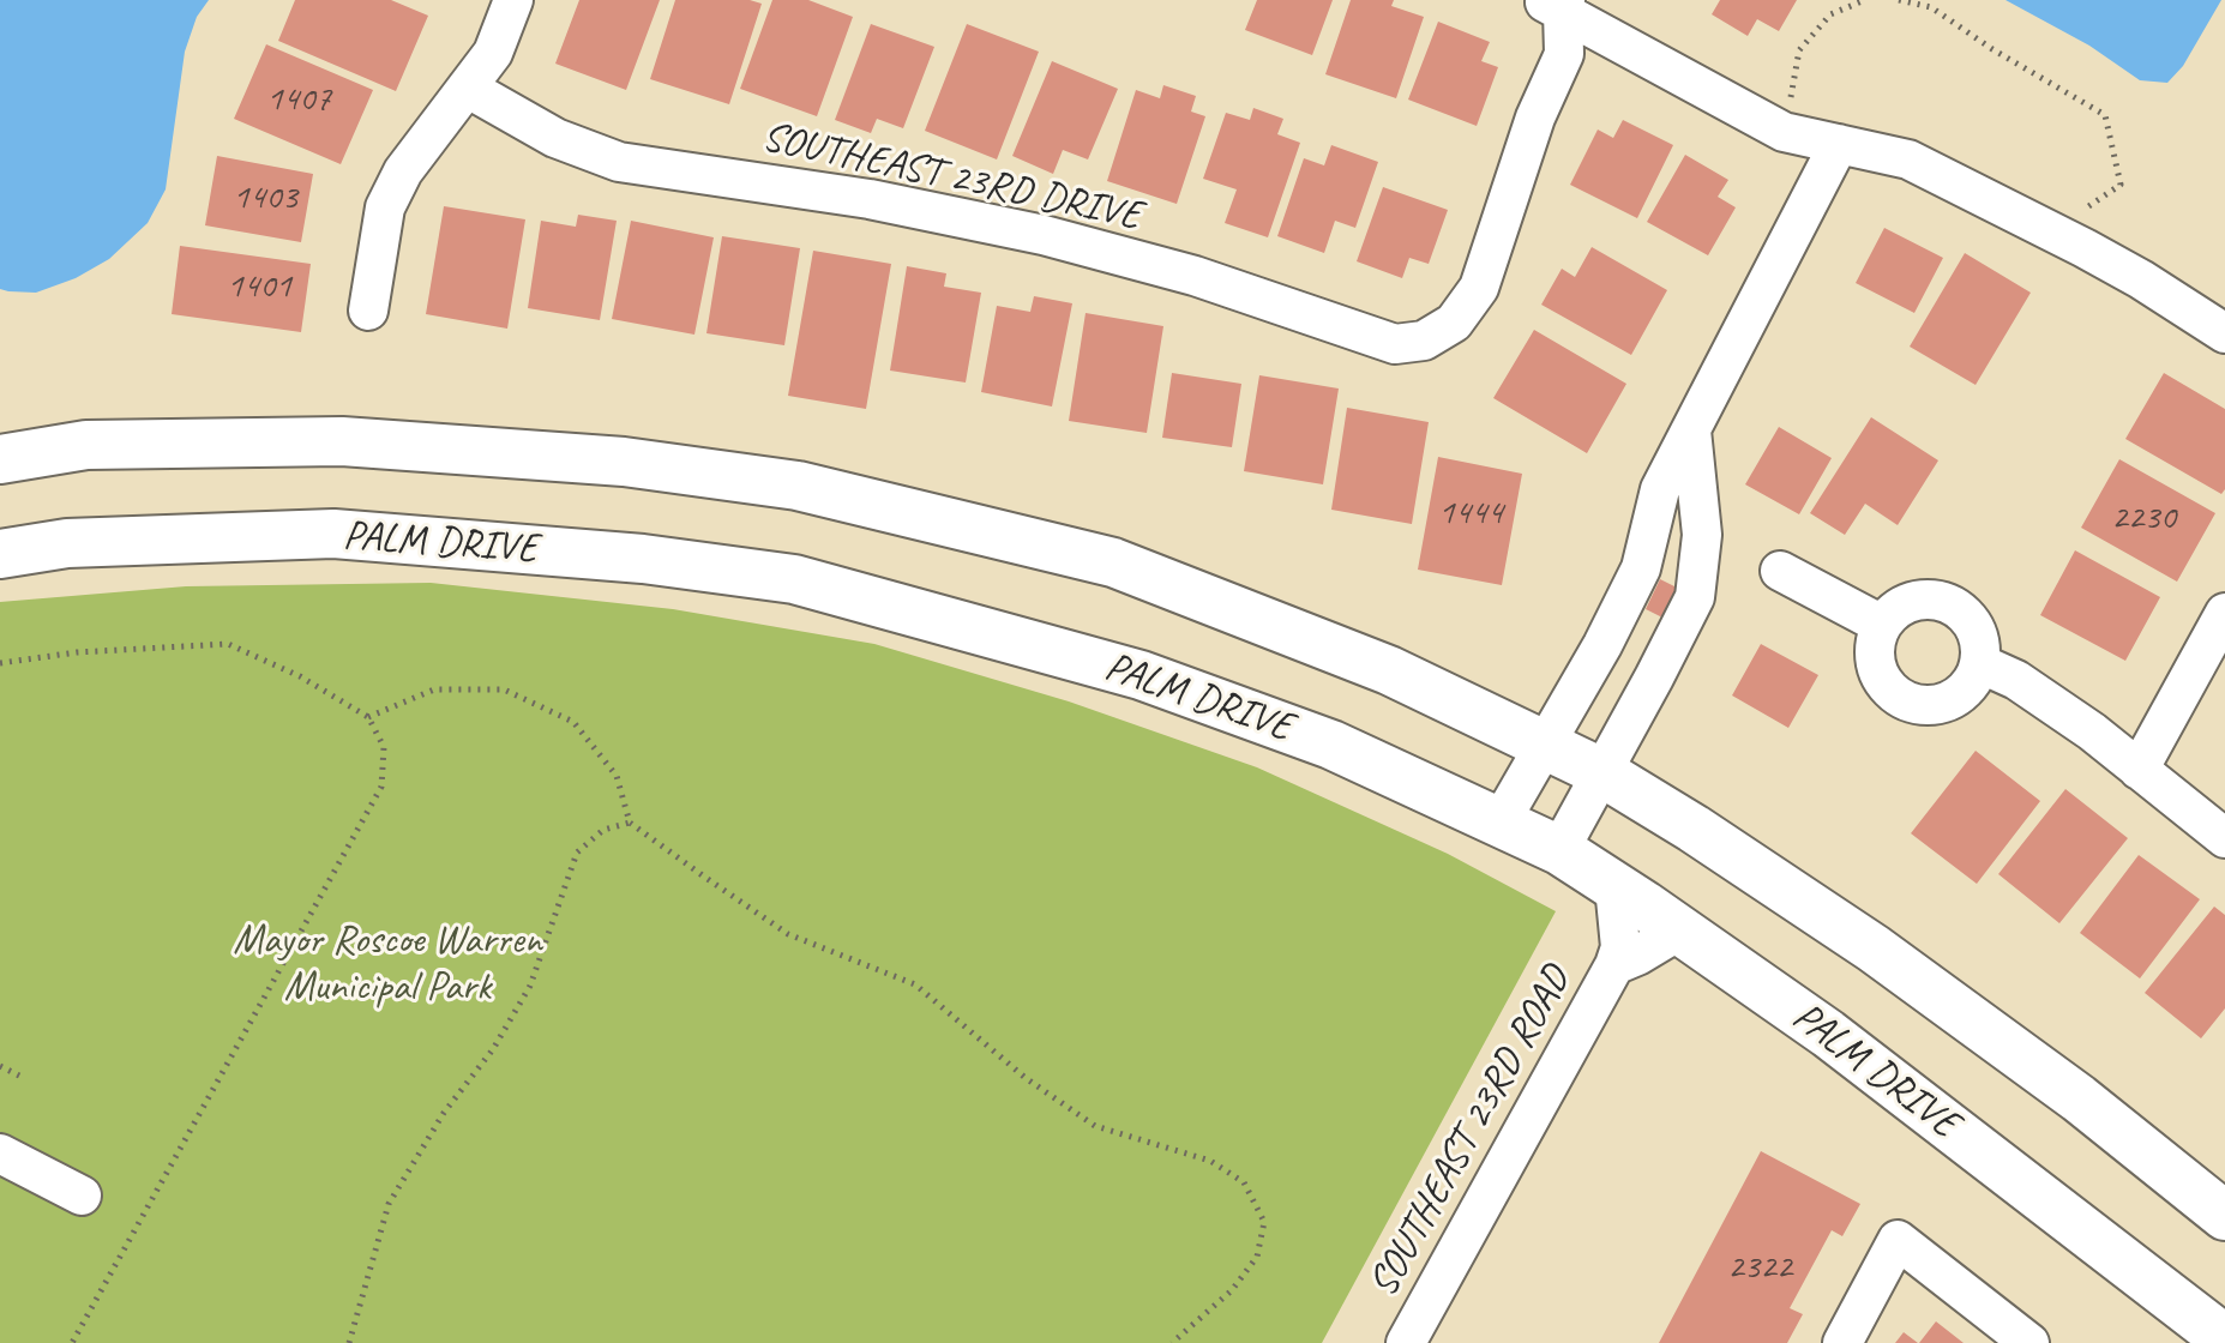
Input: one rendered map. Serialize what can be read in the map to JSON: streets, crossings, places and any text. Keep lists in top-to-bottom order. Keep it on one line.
{"streets":{"main road":["PALM DRIVE"],"street":["SOUTHEAST 23RD DRIVE","SOUTHEAST 23RD ROAD"]},"crossings":[["PALM DRIVE","SOUTHEAST 23RD ROAD"]],"parks":["Mayor Roscoe Warren Municipal Park"],"house_numbers":["1407","1403","1401","1444","2230","2322"]}
